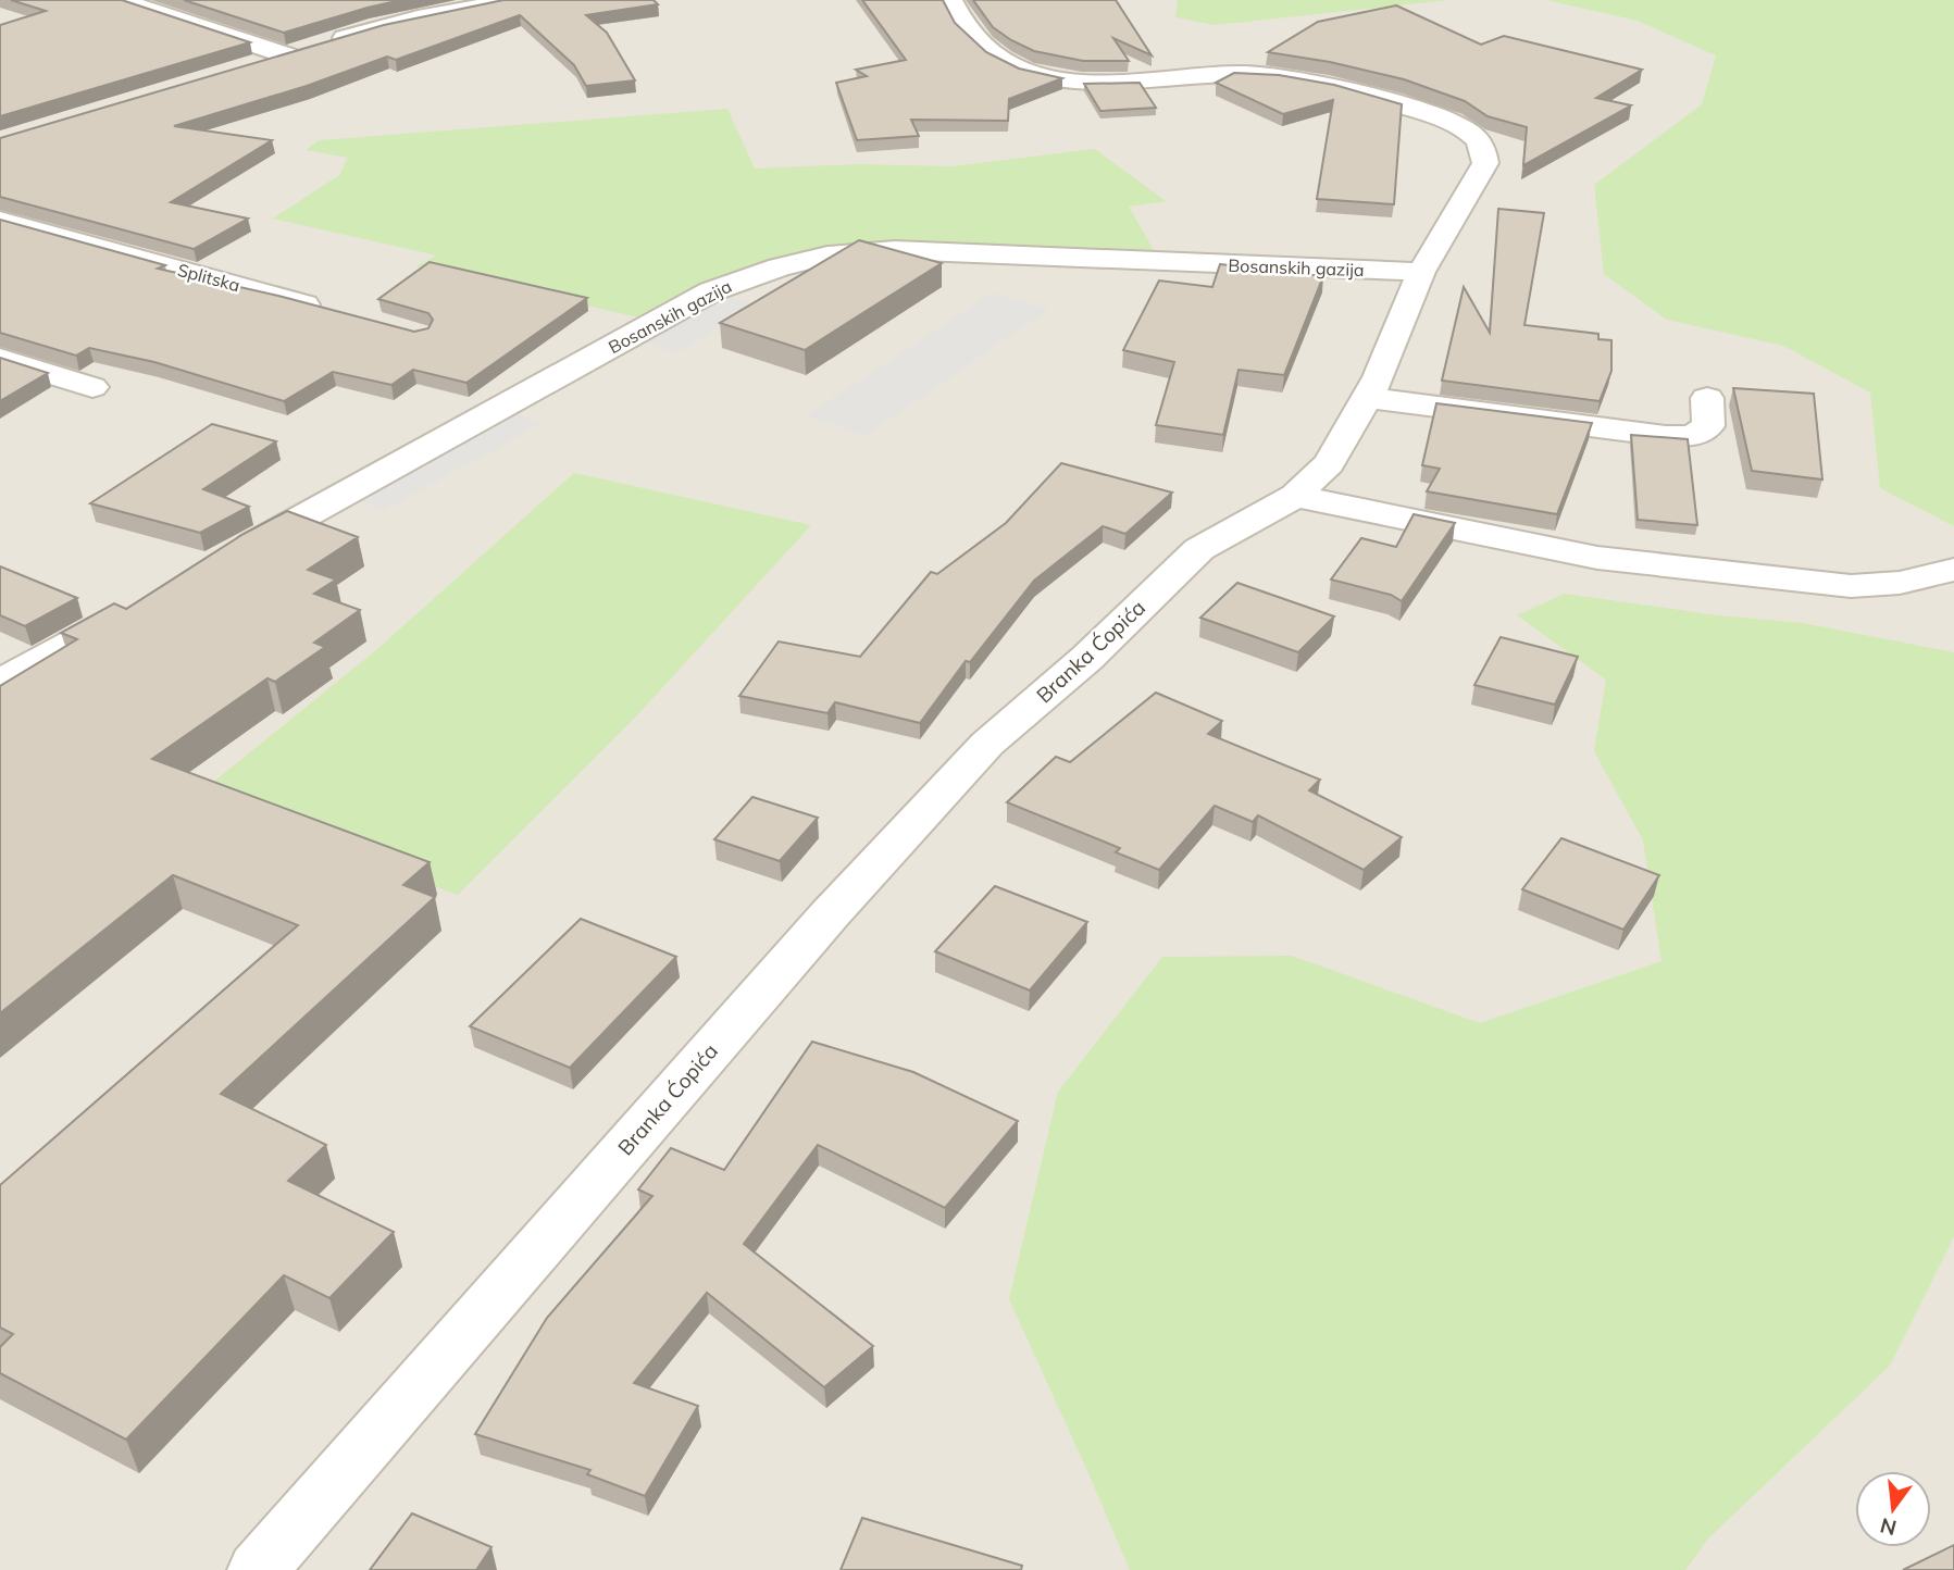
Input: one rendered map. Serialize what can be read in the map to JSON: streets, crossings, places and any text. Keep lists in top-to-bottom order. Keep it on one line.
{"streets":{"street":["Bosanskih gazija","Splitska","Branka Ćopića"]},"crossings":[["Bosanskih gazija","Branka Ćopića"]],"north":"bottom"}
